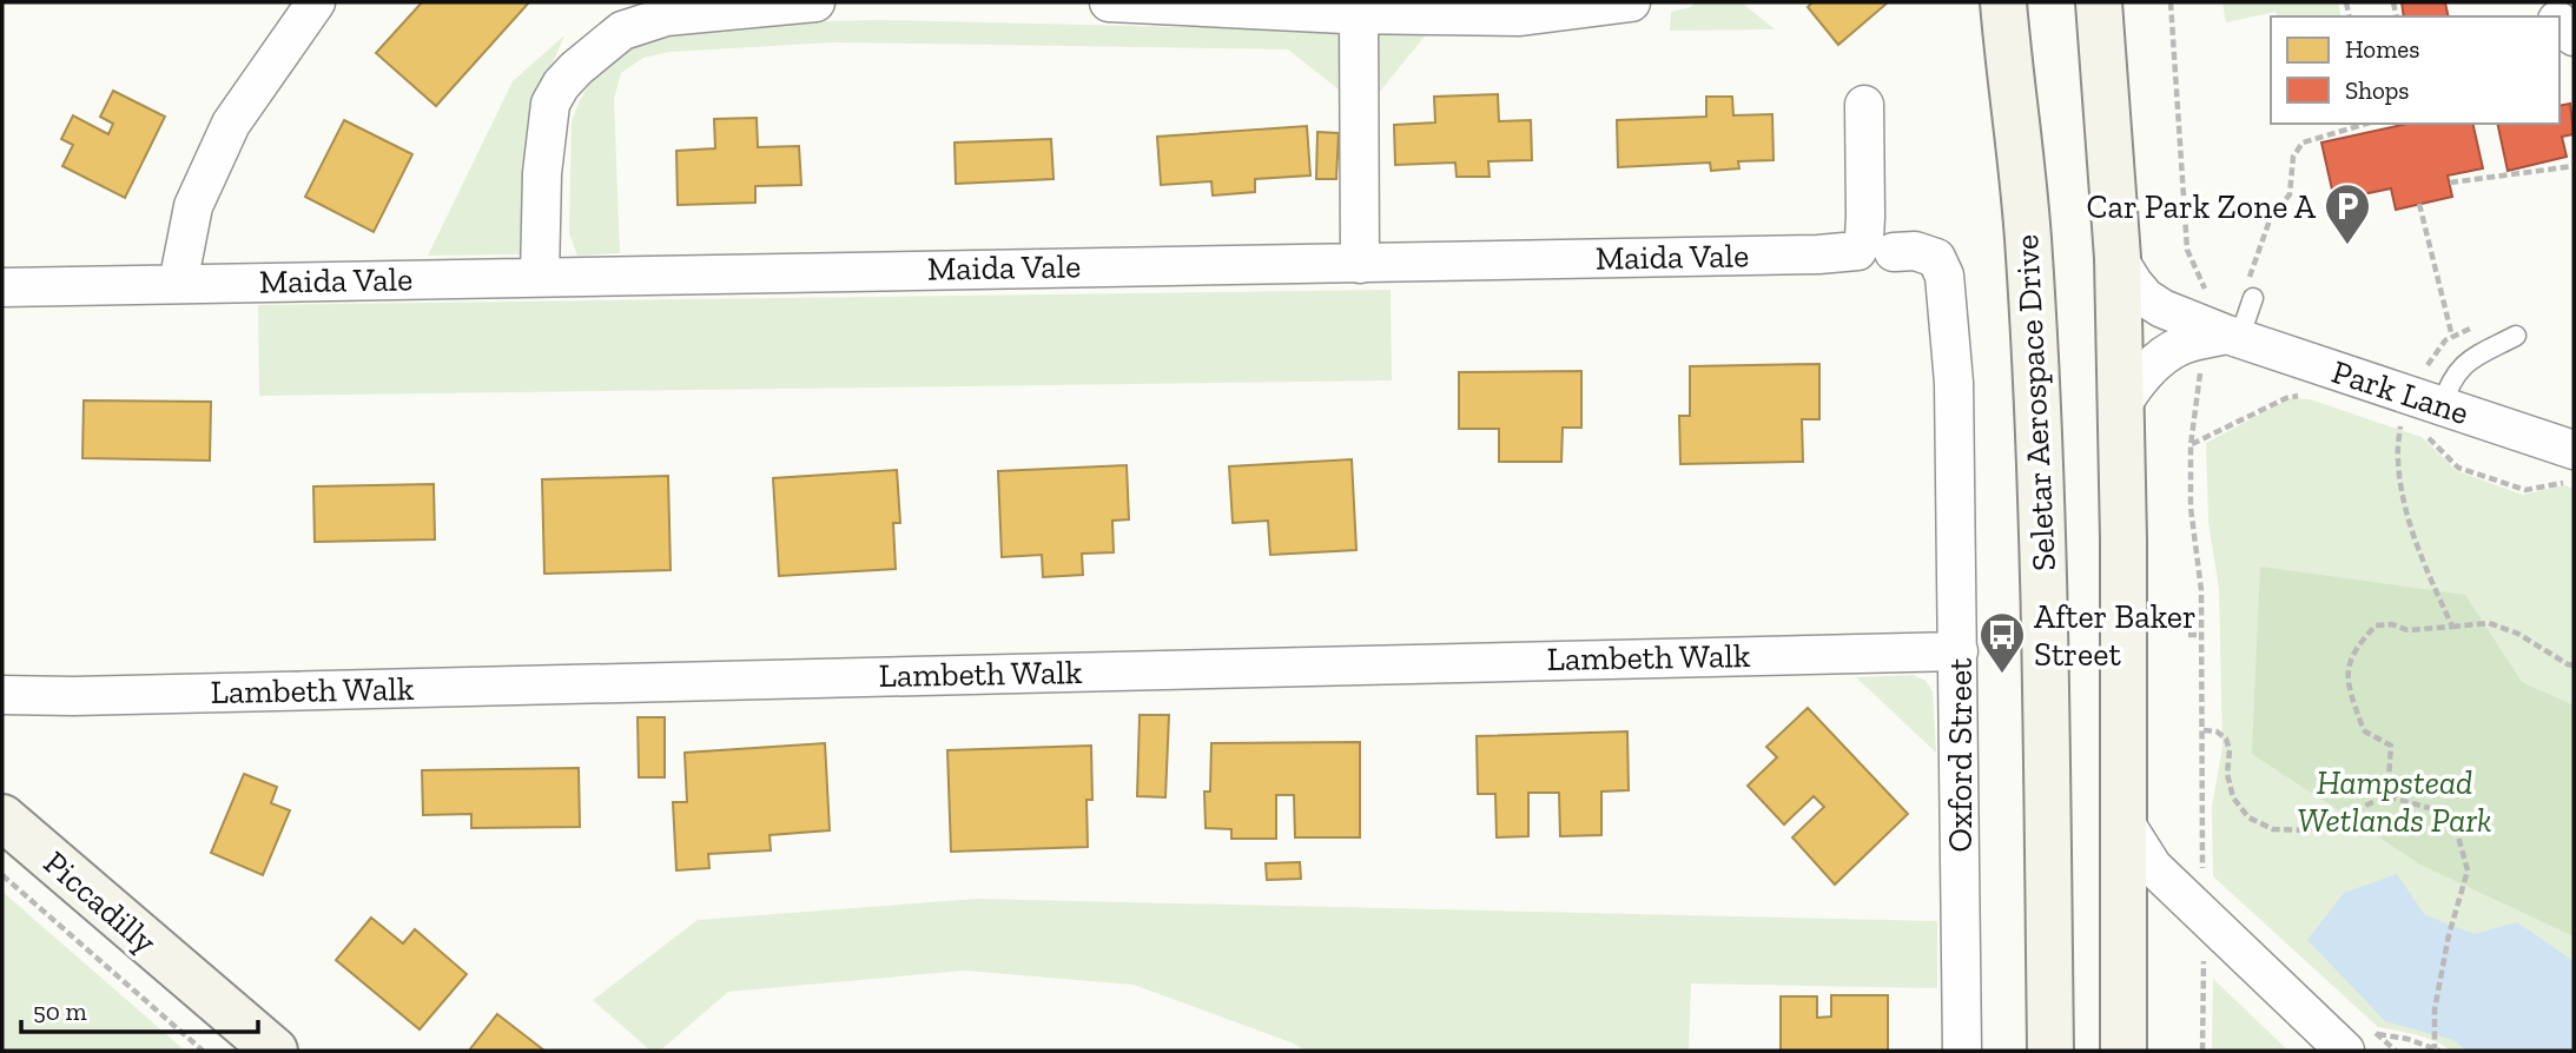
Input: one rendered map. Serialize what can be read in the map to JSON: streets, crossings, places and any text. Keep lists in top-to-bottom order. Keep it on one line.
{"streets":{"street":["Maida Vale","Park Lane","Seletar Aerospace Drive","Lambeth Walk","Oxford Street","Piccadilly"]},"crossings":[["Lambeth Walk","Oxford Street"]],"parks":["Hampstead Wetlands Park"],"places":{"parking":["Car Park Zone A"],"bus stop":["After Baker Street"]},"legend":["Homes","Shops"],"scale_bar":"50 m"}
